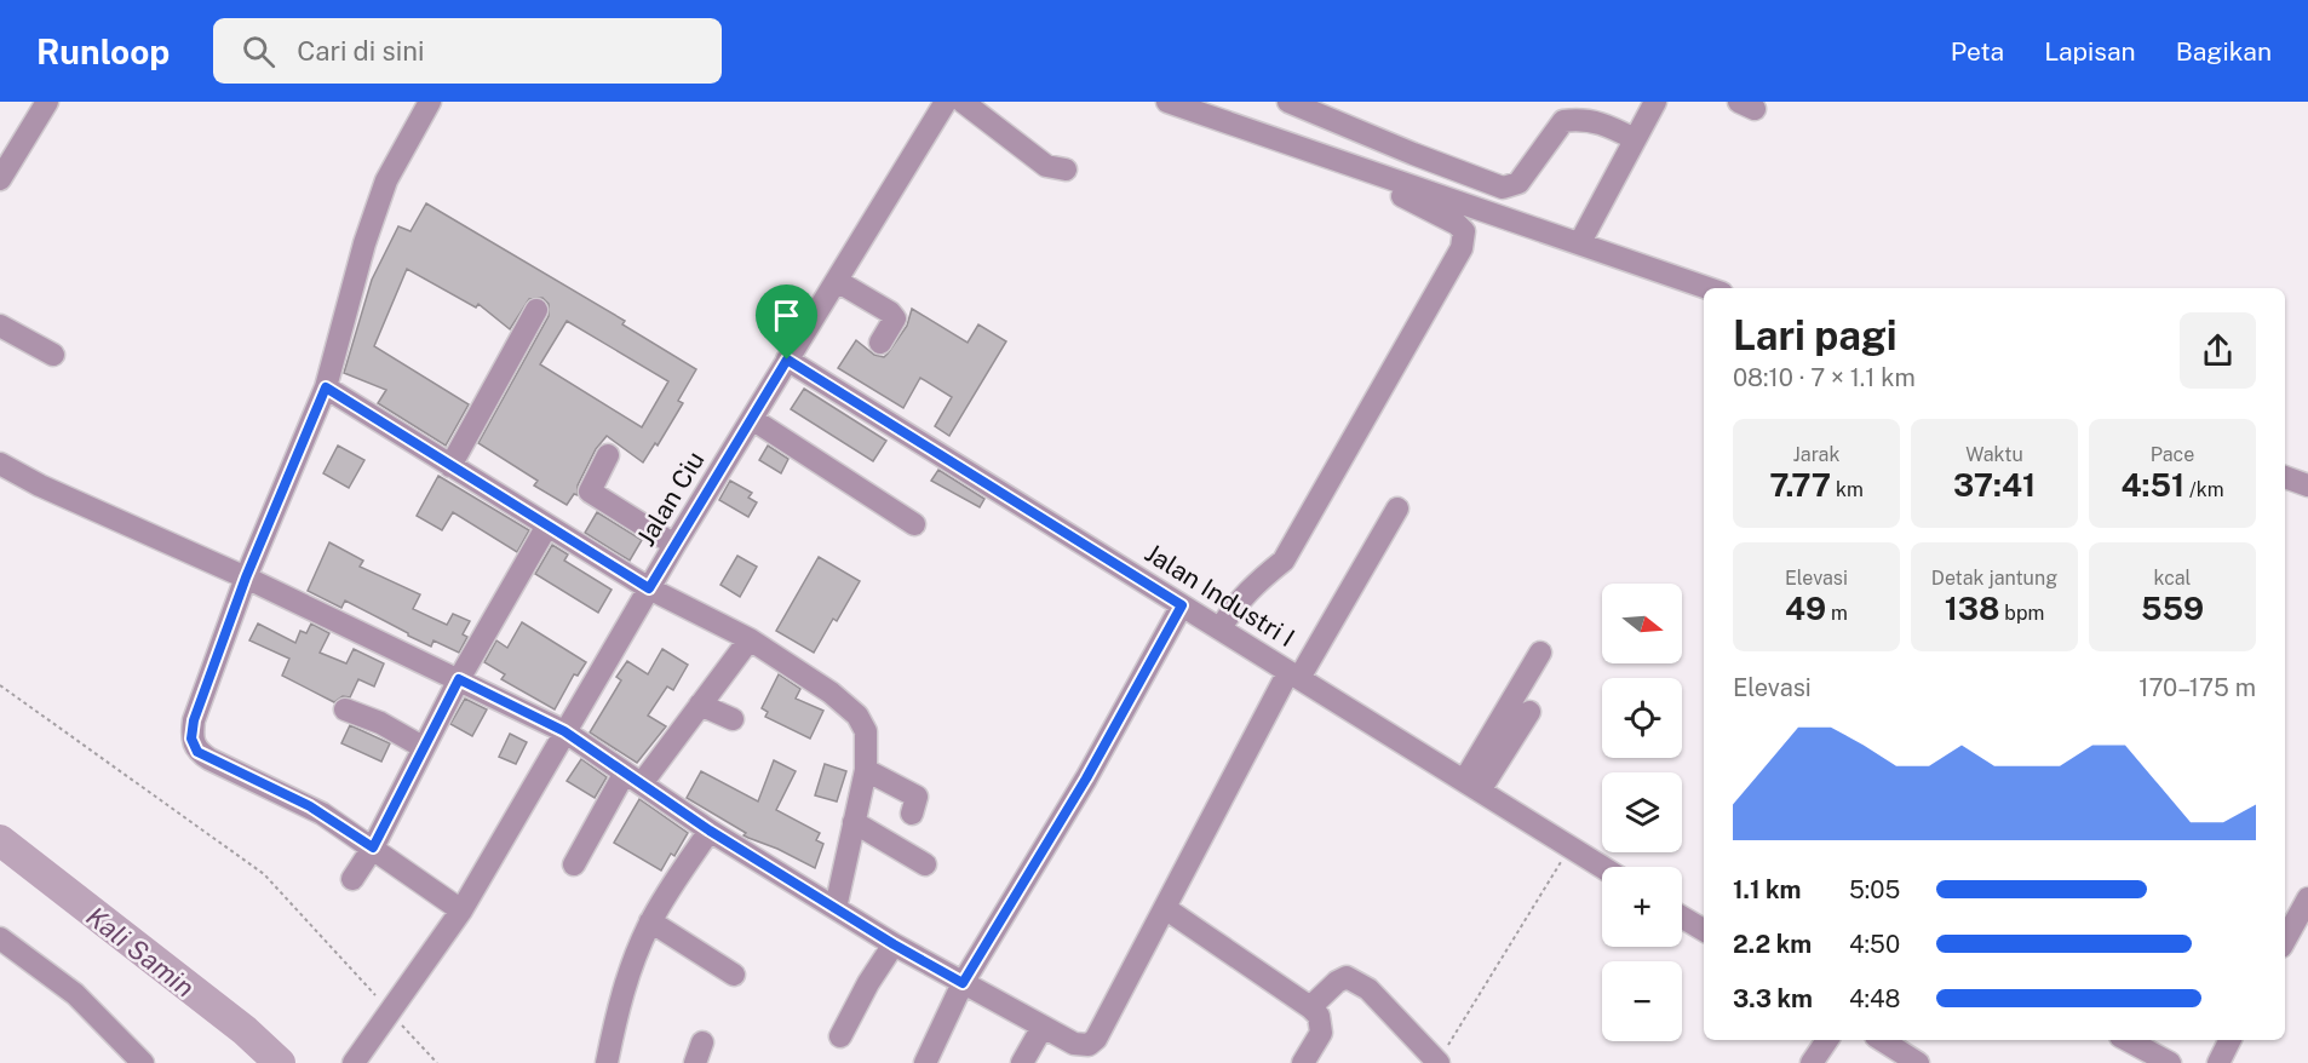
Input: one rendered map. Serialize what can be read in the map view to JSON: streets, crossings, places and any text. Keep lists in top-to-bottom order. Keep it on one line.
{"streets":{"street":["Jalan Ciu","Jalan Industri I"]},"crossings":[["Jalan Ciu","Jalan Industri I"]],"water":["Kali Samin"],"north":"right","page":{"header":"Runloop","search":"Cari di sini","nav":["Peta","Lapisan","Bagikan"],"heading":["Lari pagi","08:10 · 7 × 1.1 km"],"stats":[["Jarak","7.77 km"],["Waktu","37:41"],["Pace","4:51 /km"],["Elevasi","49 m"],["Detak jantung","138 bpm"],["kcal","559"]],"map_buttons":["+","−"],"chart":["Elevasi","170–175 m"],"list":[{"name":"1.1 km","note":"5:05"},{"name":"2.2 km","note":"4:50"},{"name":"3.3 km","note":"4:48"}]}}
